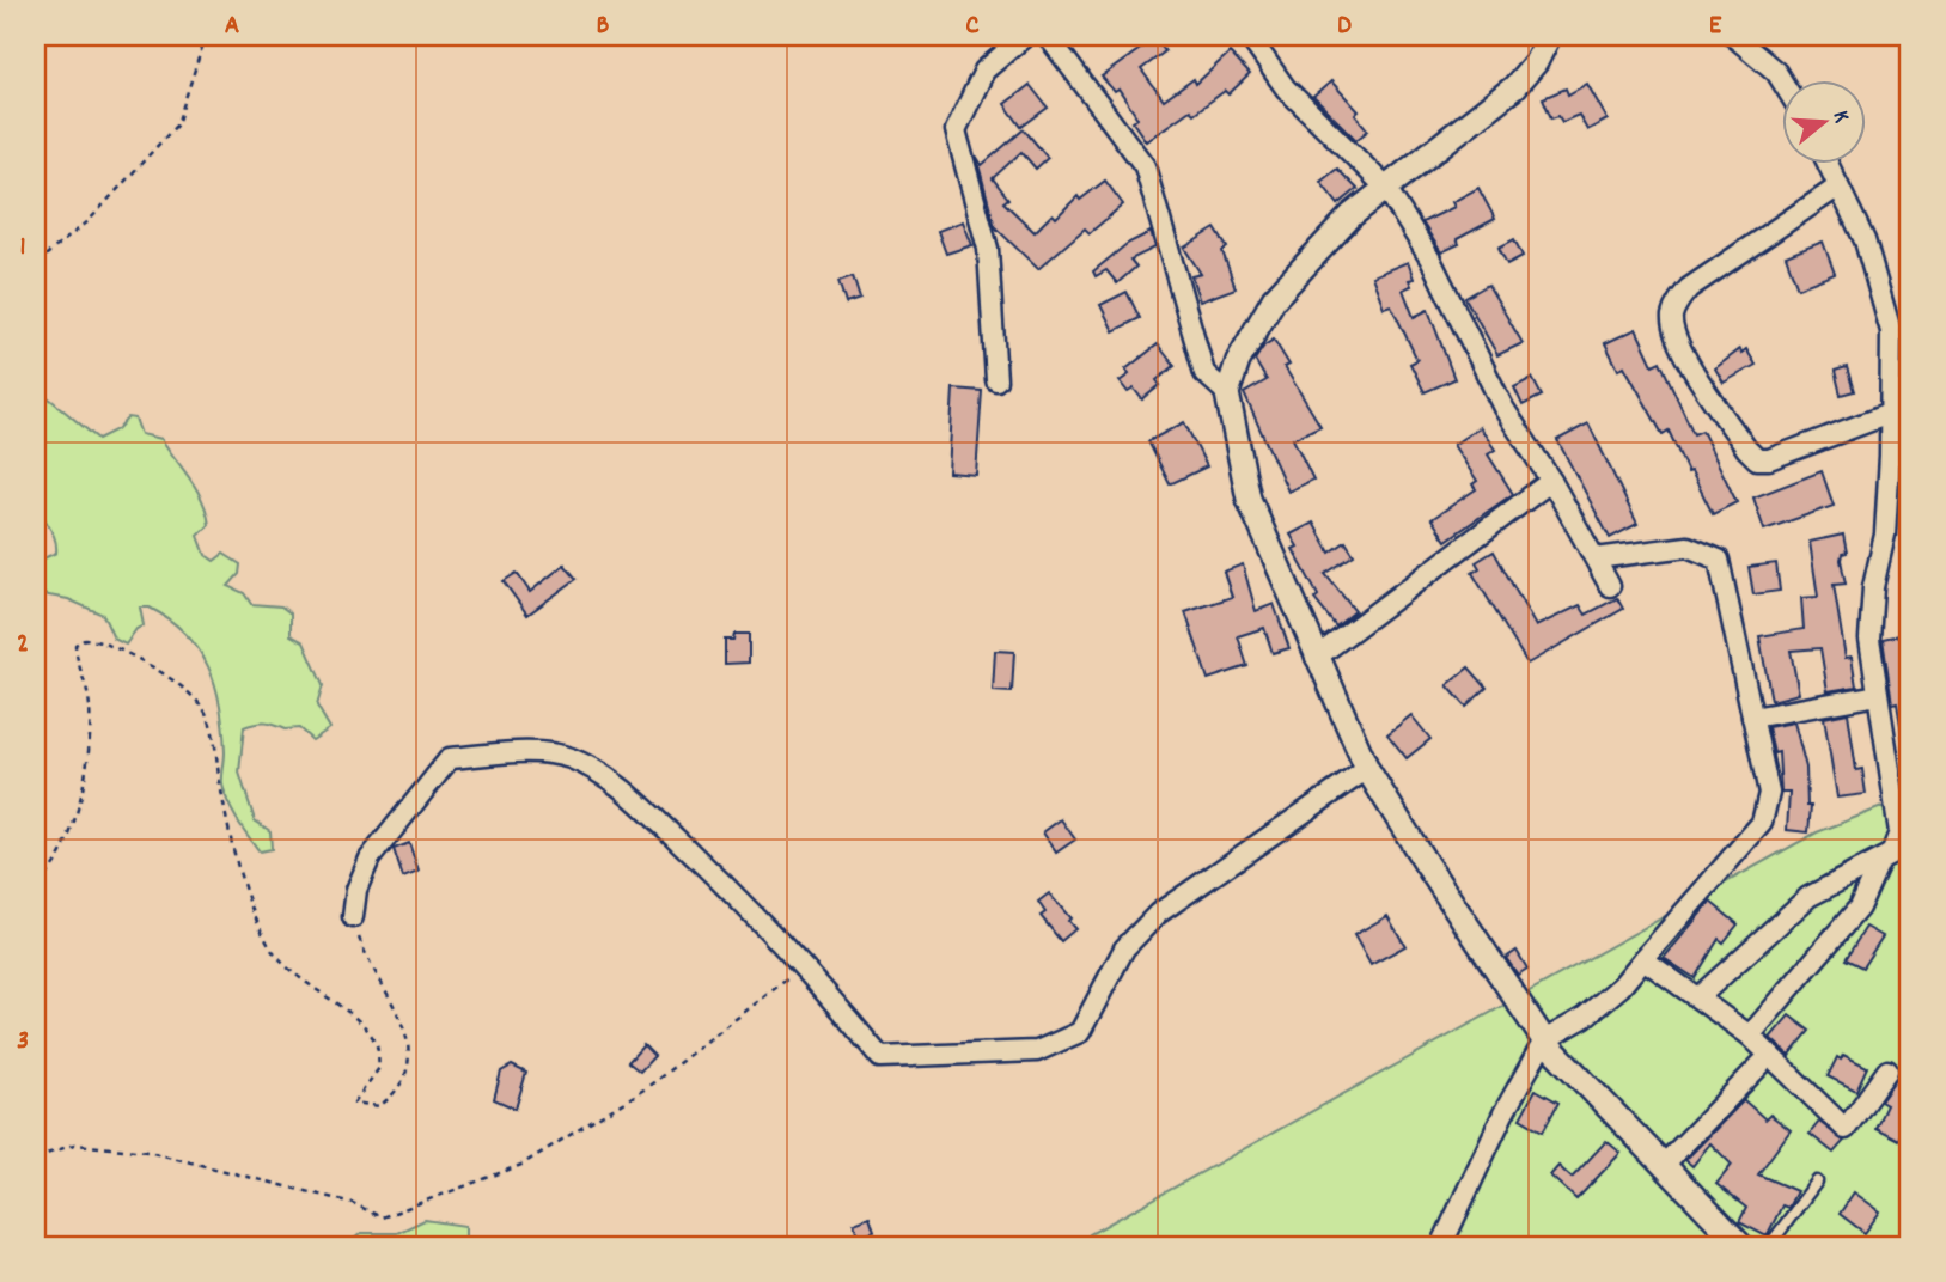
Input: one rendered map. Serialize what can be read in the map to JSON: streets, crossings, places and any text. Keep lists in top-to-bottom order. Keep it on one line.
{"north":"right","grid":{"columns":["A","B","C","D","E"],"rows":["1","2","3"]}}
